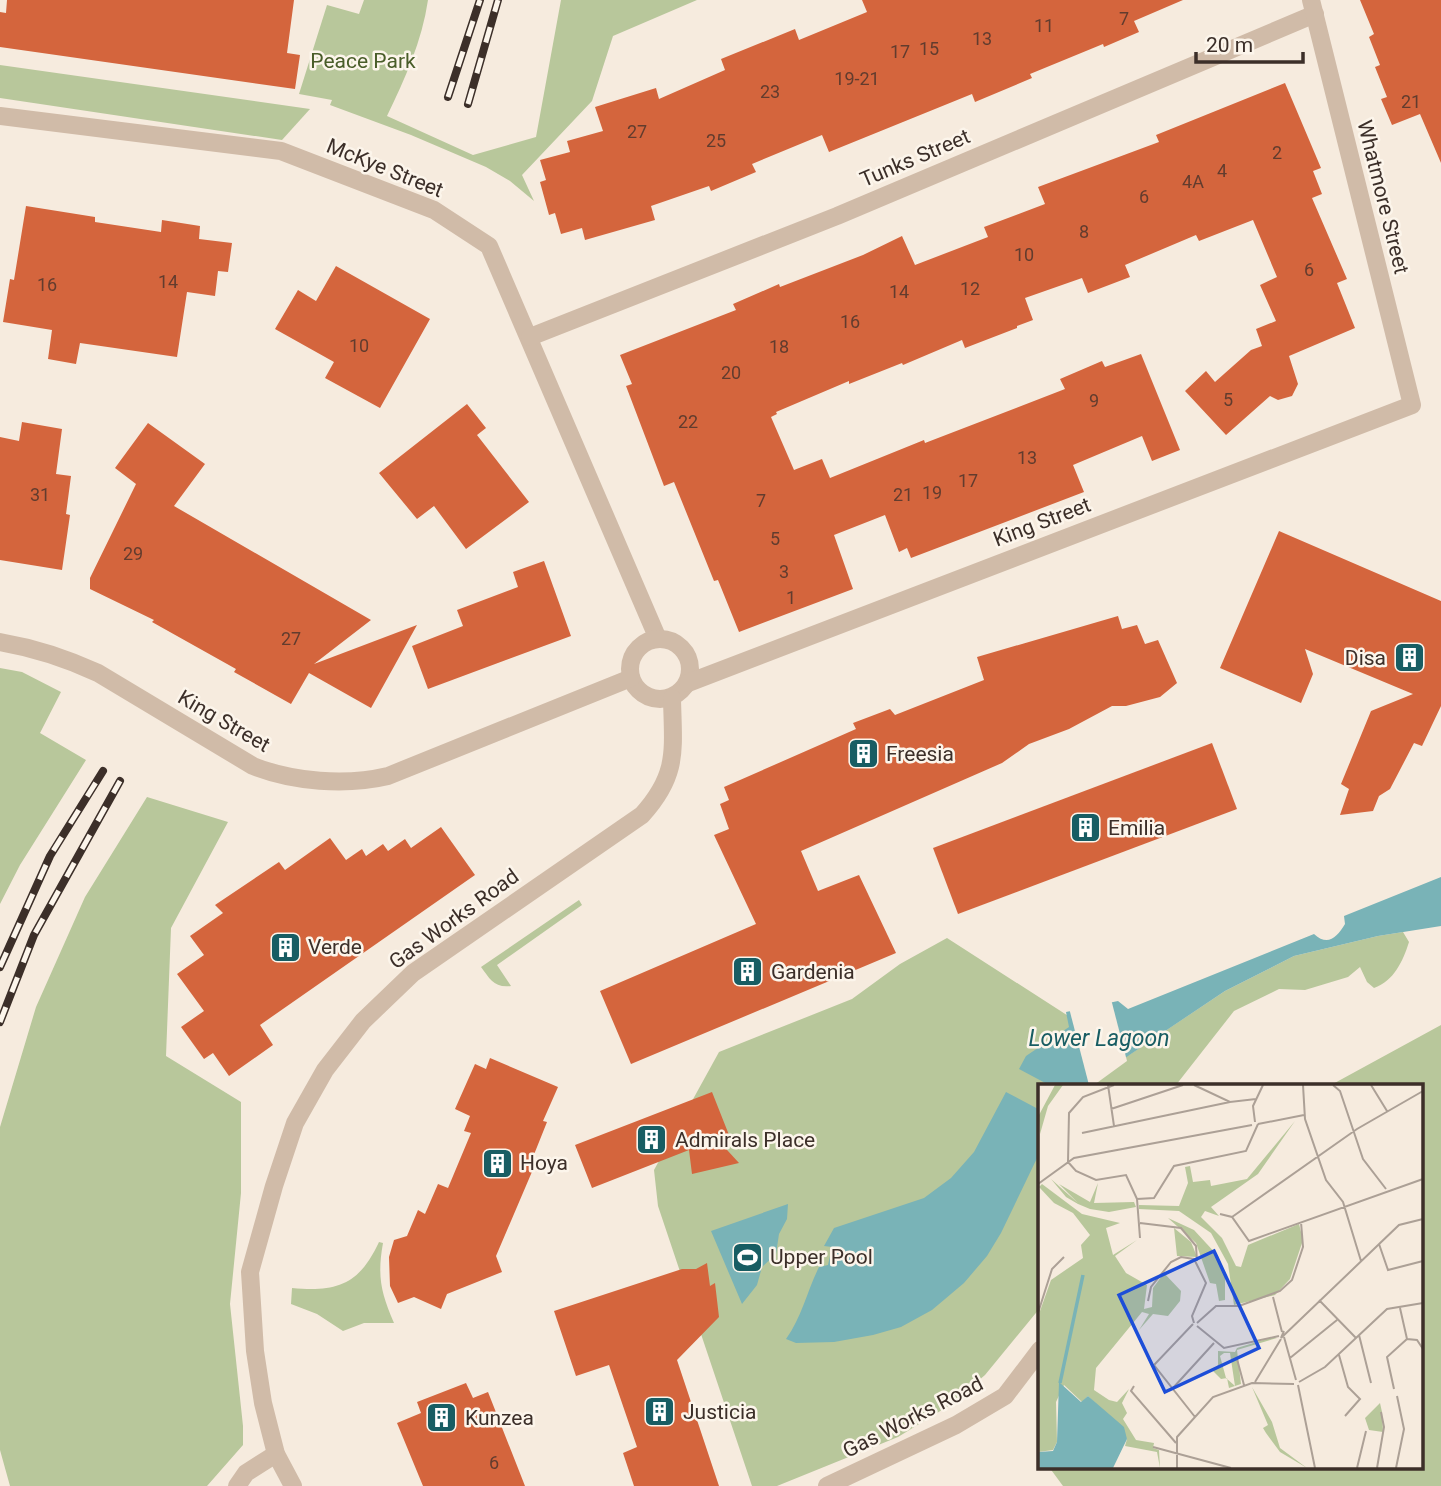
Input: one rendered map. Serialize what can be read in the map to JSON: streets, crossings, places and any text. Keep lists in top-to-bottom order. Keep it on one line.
{"streets":{"street":["Tunks Street","McKye Street","Whatmore Street","King Street","Gas Works Road"]},"crossings":[["Tunks Street","McKye Street"],["Tunks Street","Whatmore Street"],["McKye Street","King Street"],["McKye Street","Gas Works Road"],["Whatmore Street","King Street"],["King Street","Gas Works Road"]],"water":["Lower Lagoon"],"parks":["Peace Park"],"places":{"building":["Disa","Freesia","Emilia","Verde","Gardenia","Admirals Place","Hoya","Justicia","Kunzea"],"sports":["Upper Pool"]},"house_numbers":["7","11","13","15","17","19-21","23","21","27","25","2","4","4A","6","8","10","6","14","16","12","14","16","10","18","20","5","9","22","13","17","19","31","21","7","5","29","3","1","27","6"],"scale_bar":"20 m"}
